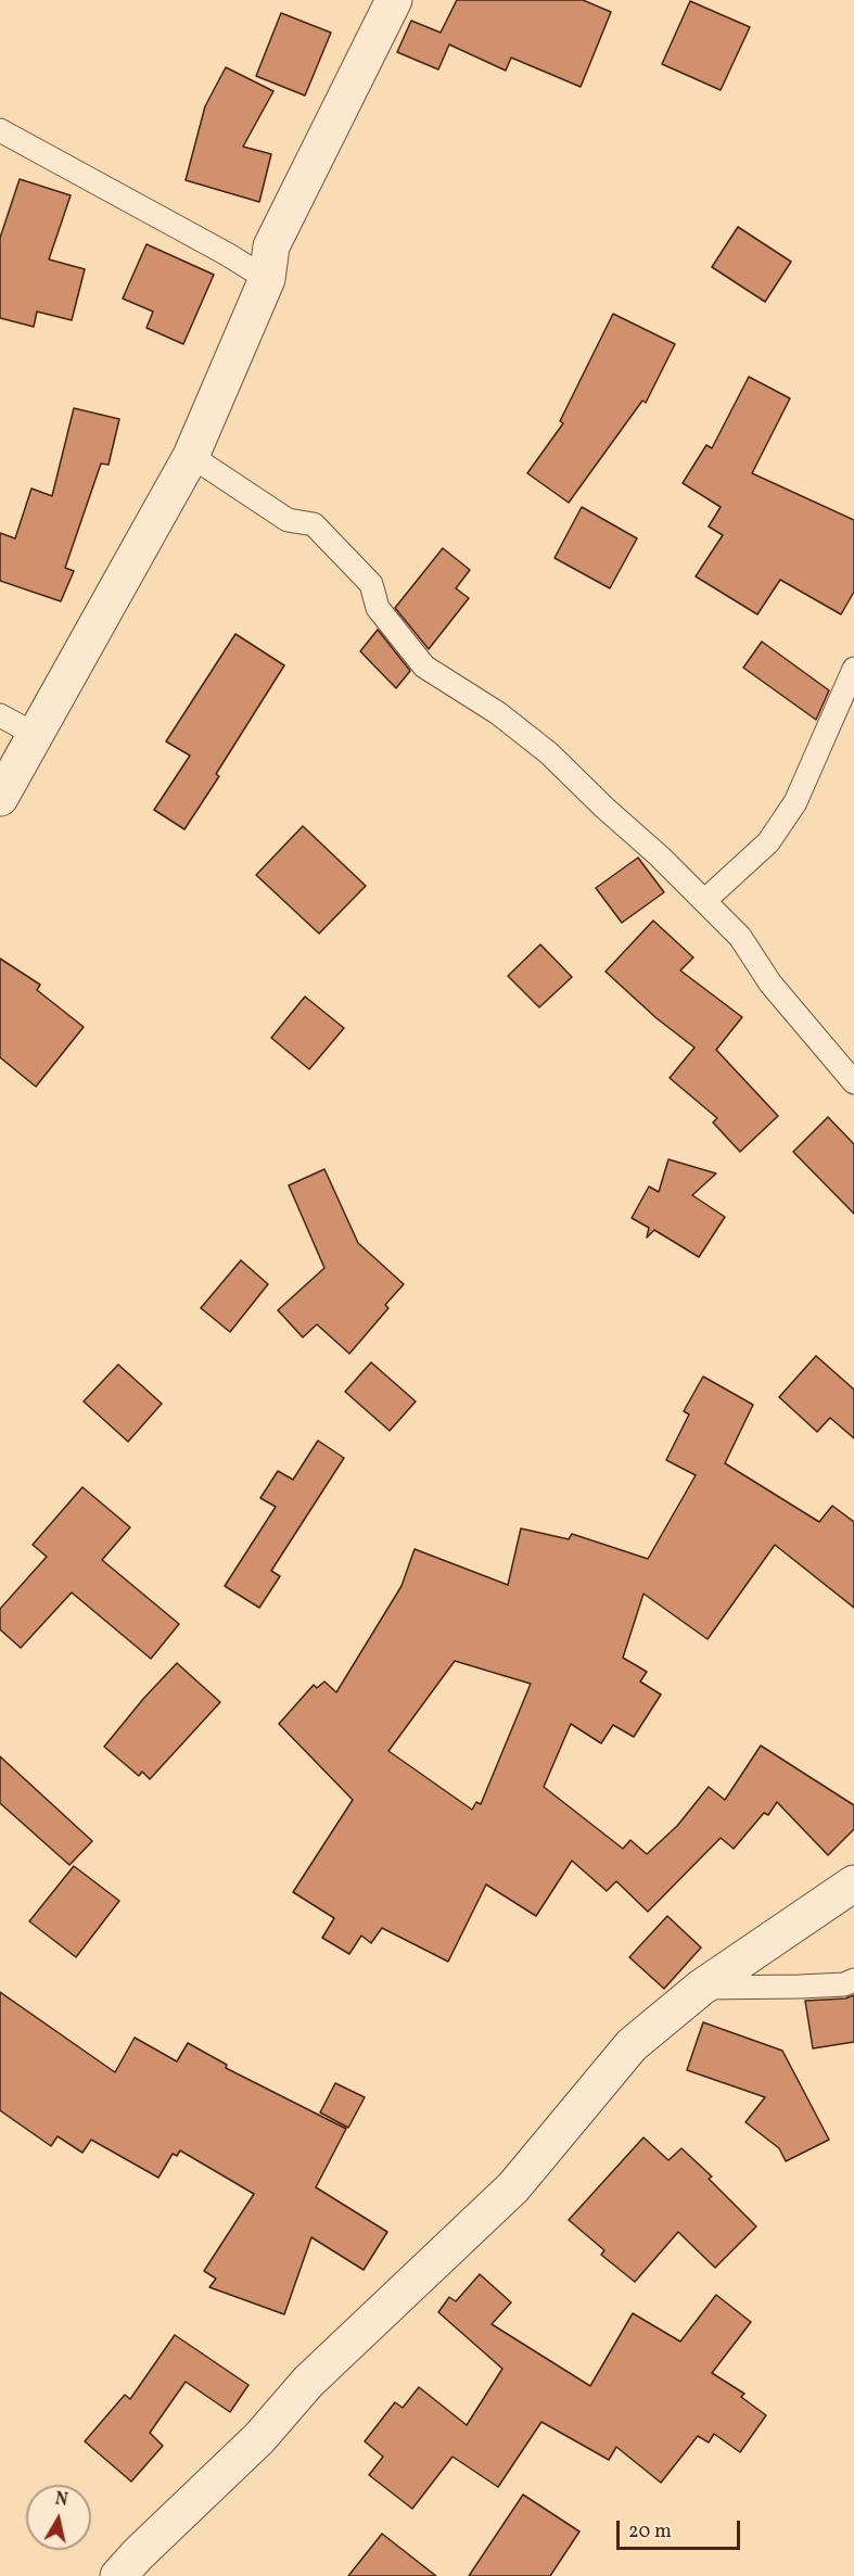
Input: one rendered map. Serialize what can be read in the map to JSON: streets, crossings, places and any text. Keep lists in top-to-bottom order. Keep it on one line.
{"scale_bar":"20 m","north":"top"}
